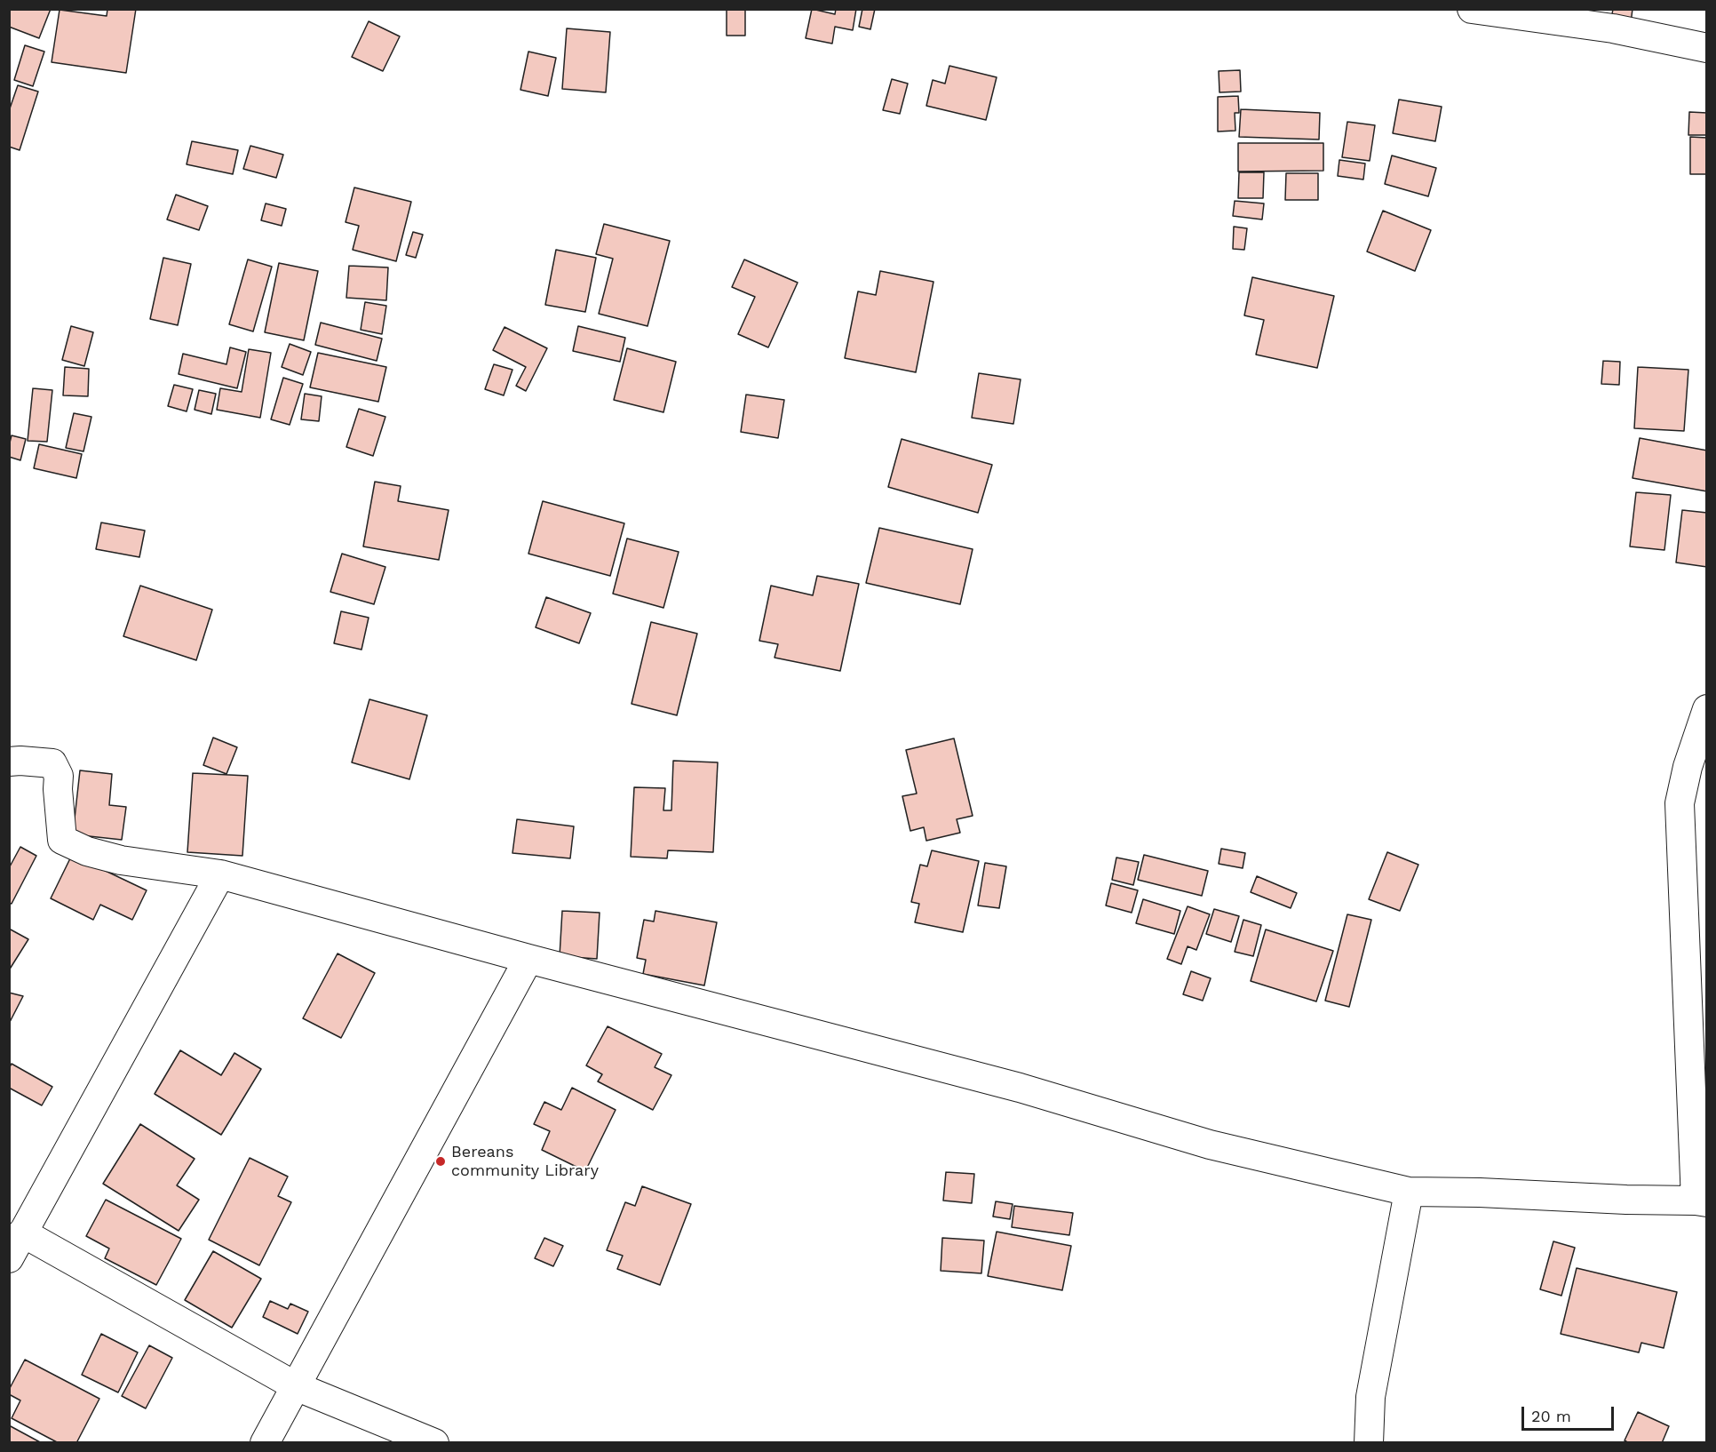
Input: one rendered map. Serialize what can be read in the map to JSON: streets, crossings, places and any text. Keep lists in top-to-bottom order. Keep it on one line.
{"places":["Bereans community Library"],"scale_bar":"20 m"}
